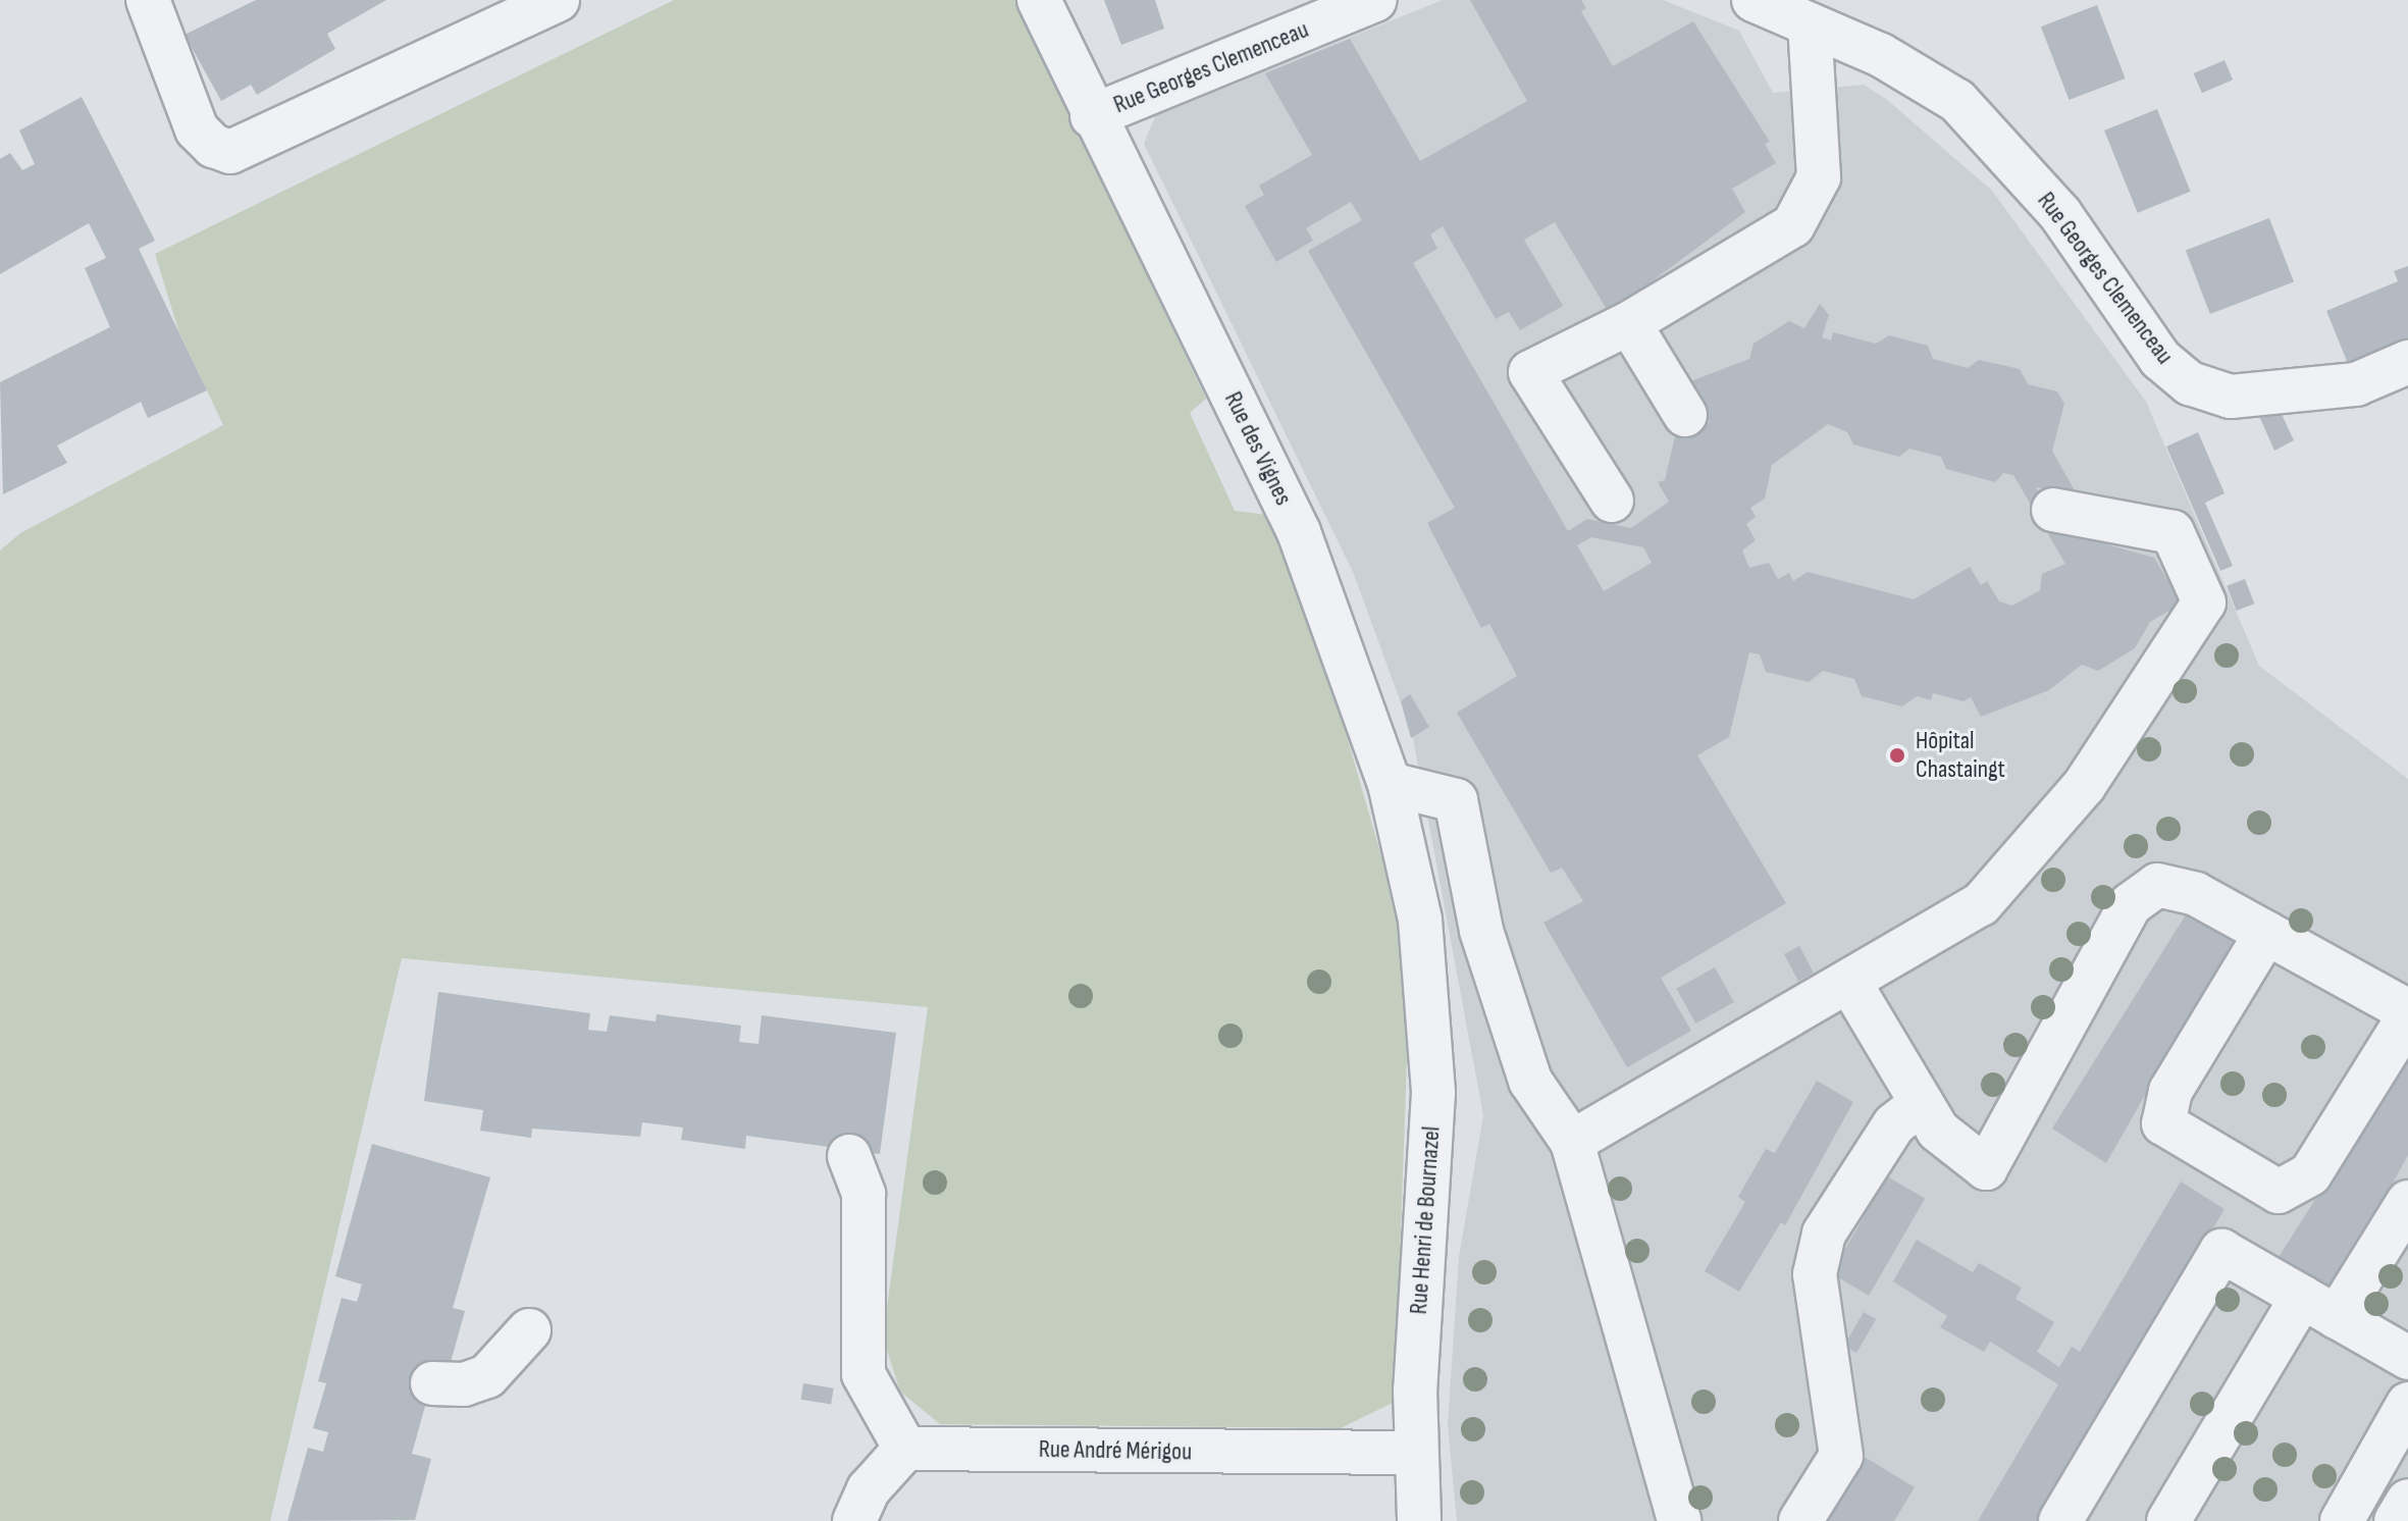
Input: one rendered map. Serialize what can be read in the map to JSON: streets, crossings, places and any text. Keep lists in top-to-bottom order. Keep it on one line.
{"streets":{"street":["Rue Georges Clemenceau","Rue des Vignes","Rue Henri de Bournazel","Rue André Mérigou"]},"crossings":[["Rue Georges Clemenceau","Rue des Vignes"],["Rue des Vignes","Rue Henri de Bournazel"],["Rue Henri de Bournazel","Rue André Mérigou"]],"places":["Hôpital Chastaingt"]}
